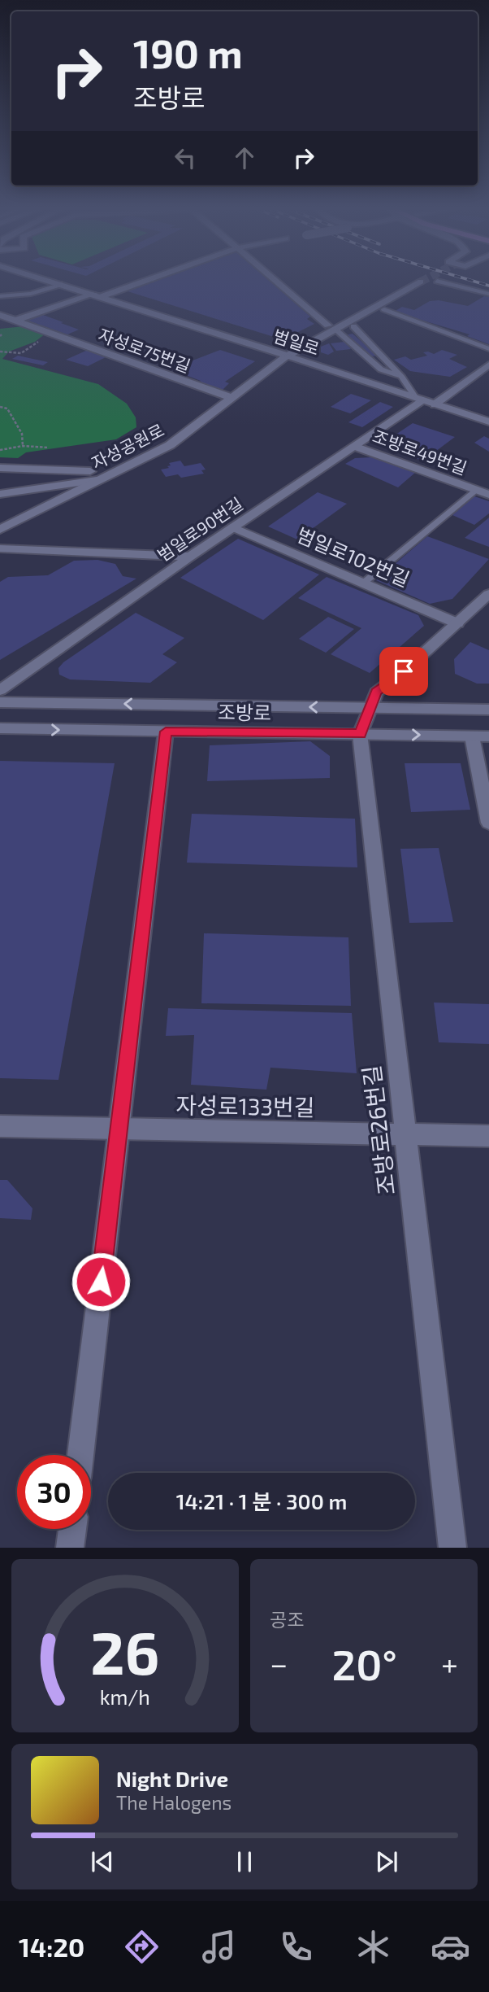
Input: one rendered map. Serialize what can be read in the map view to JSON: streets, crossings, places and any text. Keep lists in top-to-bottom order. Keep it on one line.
{"streets":{"street":["범일로","자성로75번길","자성공원로","조방로49번길","범일로90번길","범일로102번길","조방로","자성로133번길","조방로26번길"]},"crossings":[["범일로","자성공원로"],["범일로","범일로90번길"],["자성로75번길","자성공원로"],["조방로49번길","범일로90번길"],["조방로49번길","범일로102번길"],["범일로90번길","범일로102번길"],["조방로","조방로26번길"],["자성로133번길","조방로26번길"]],"page":{"turn":["190 m","조방로"],"limit":"30","trip":"14:21 · 1 분 · 300 m","tile":"공조","heat":["−","20°","+"],"song":["Night Drive","The Halogens"],"tabs":"14:20","gauge":["26","km/h"]}}
